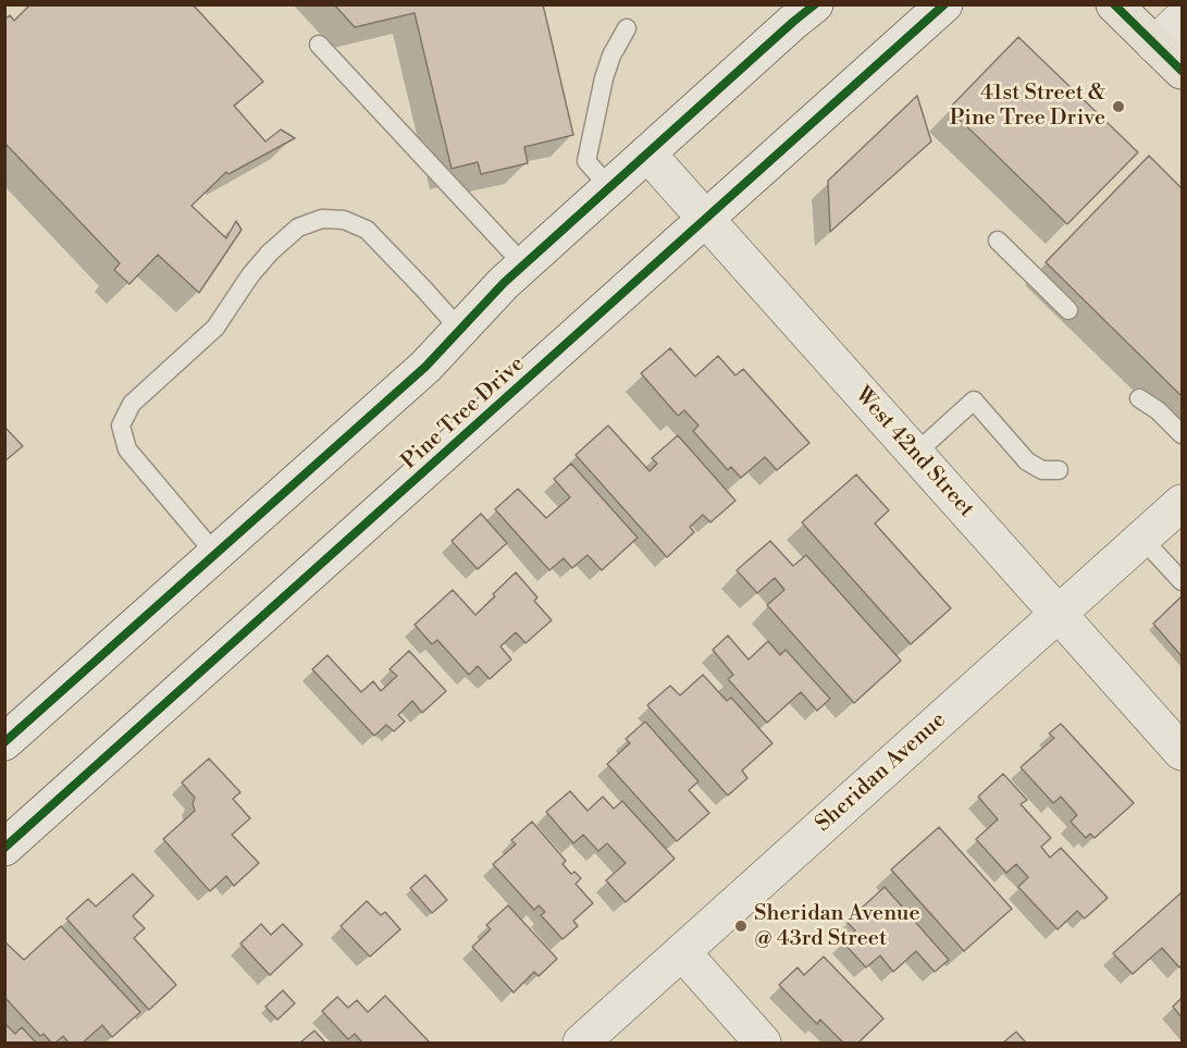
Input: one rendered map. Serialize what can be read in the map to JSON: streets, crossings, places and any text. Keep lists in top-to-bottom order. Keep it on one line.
{"streets":{"main road":["Pine Tree Drive","West 42nd Street","Sheridan Avenue"]},"crossings":[["Pine Tree Drive","West 42nd Street"],["West 42nd Street","Sheridan Avenue"]],"places":["41st Street & Pine Tree Drive","Sheridan Avenue @ 43rd Street"]}
